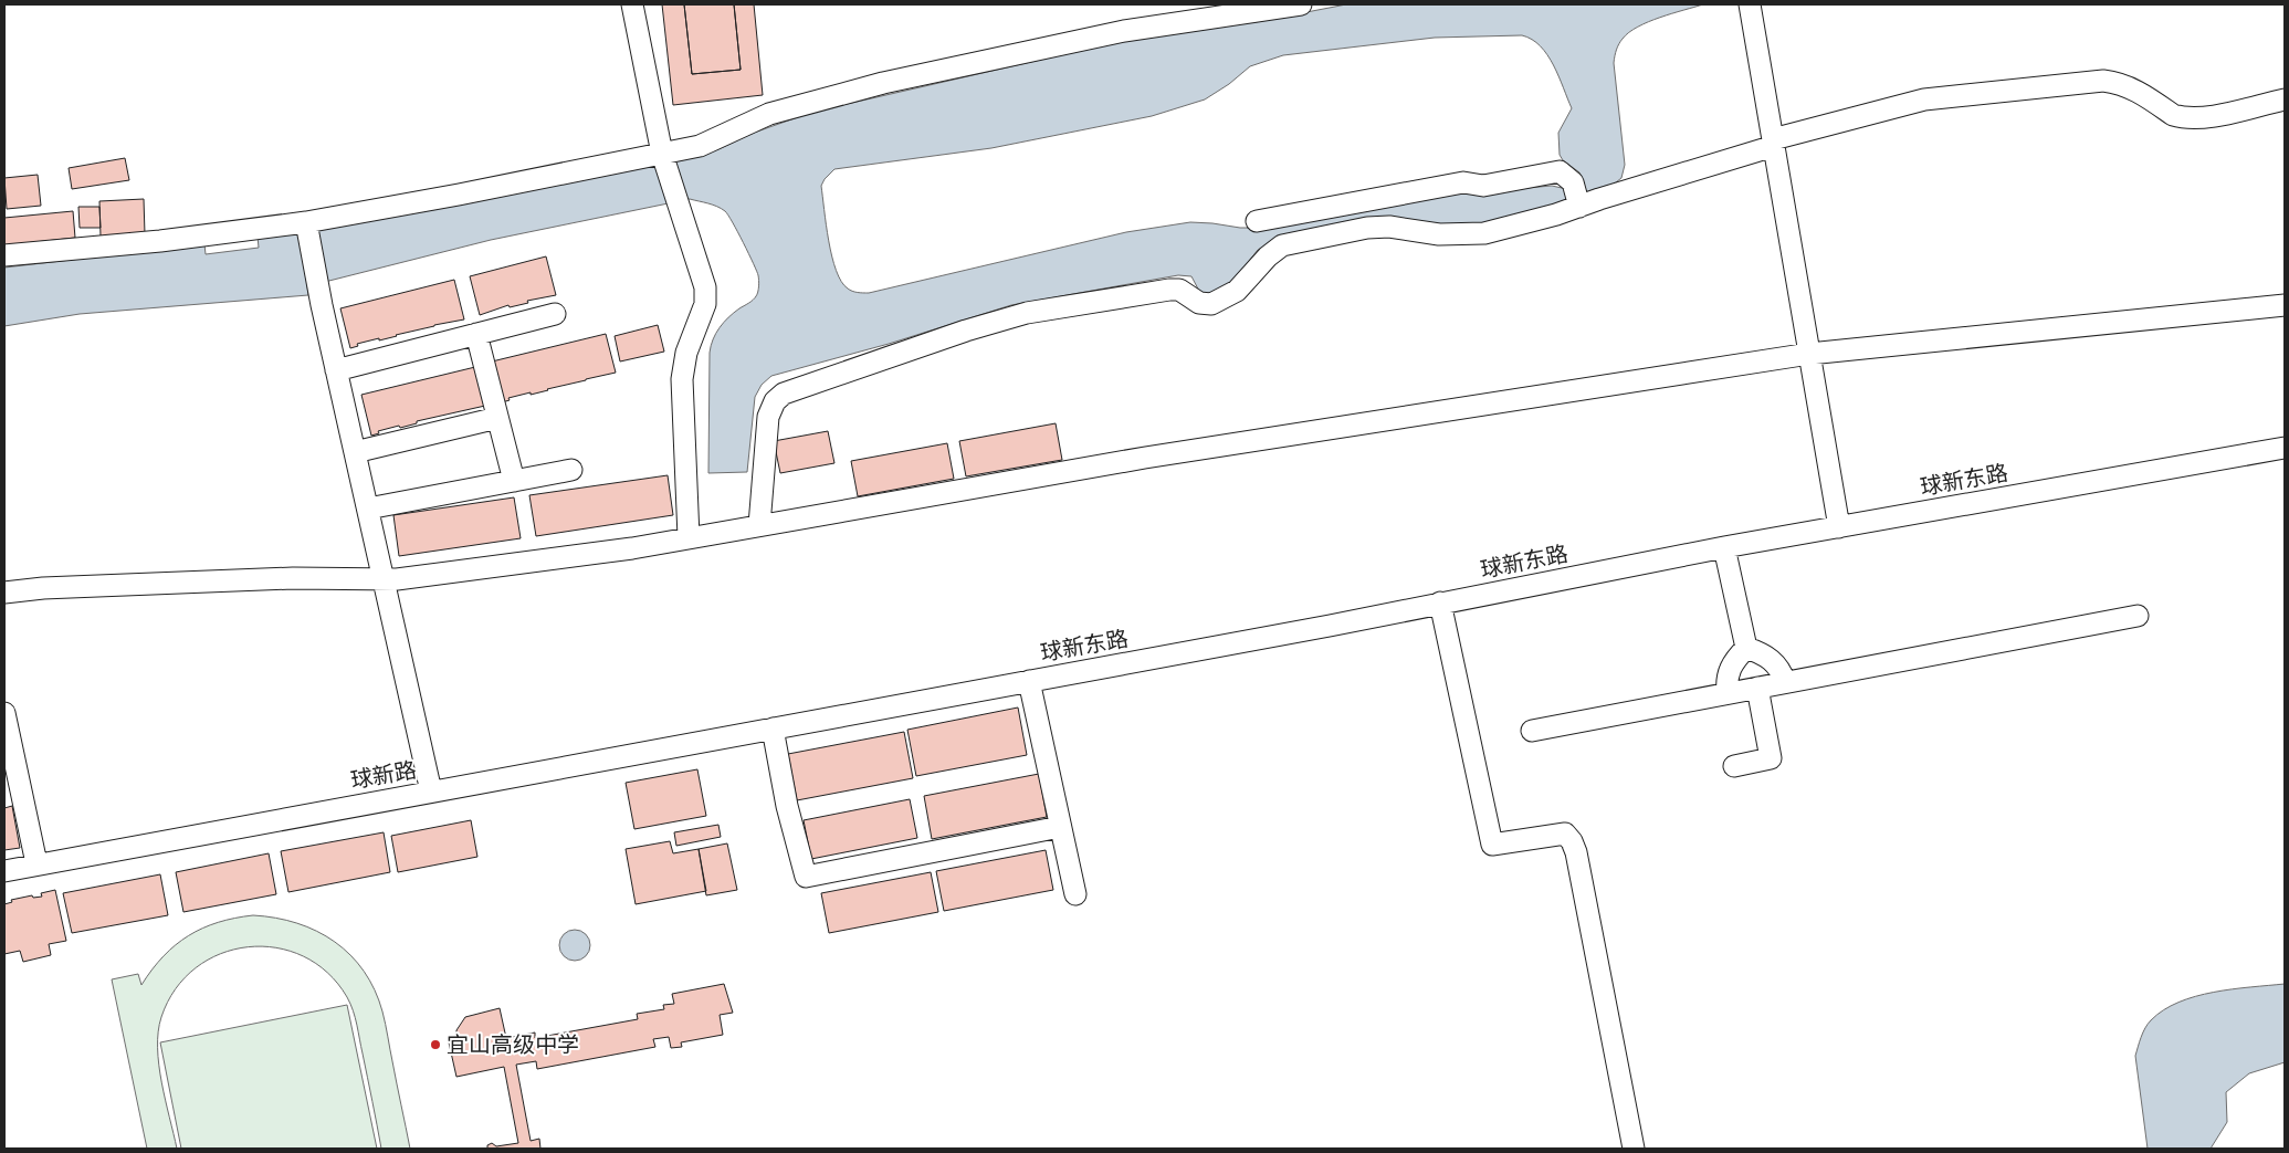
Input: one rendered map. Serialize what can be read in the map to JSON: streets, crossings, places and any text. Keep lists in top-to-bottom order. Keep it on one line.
{"streets":{"street":["球新东路","球新路"]},"crossings":[["球新东路","球新路"]],"places":["宜山高级中学"]}
